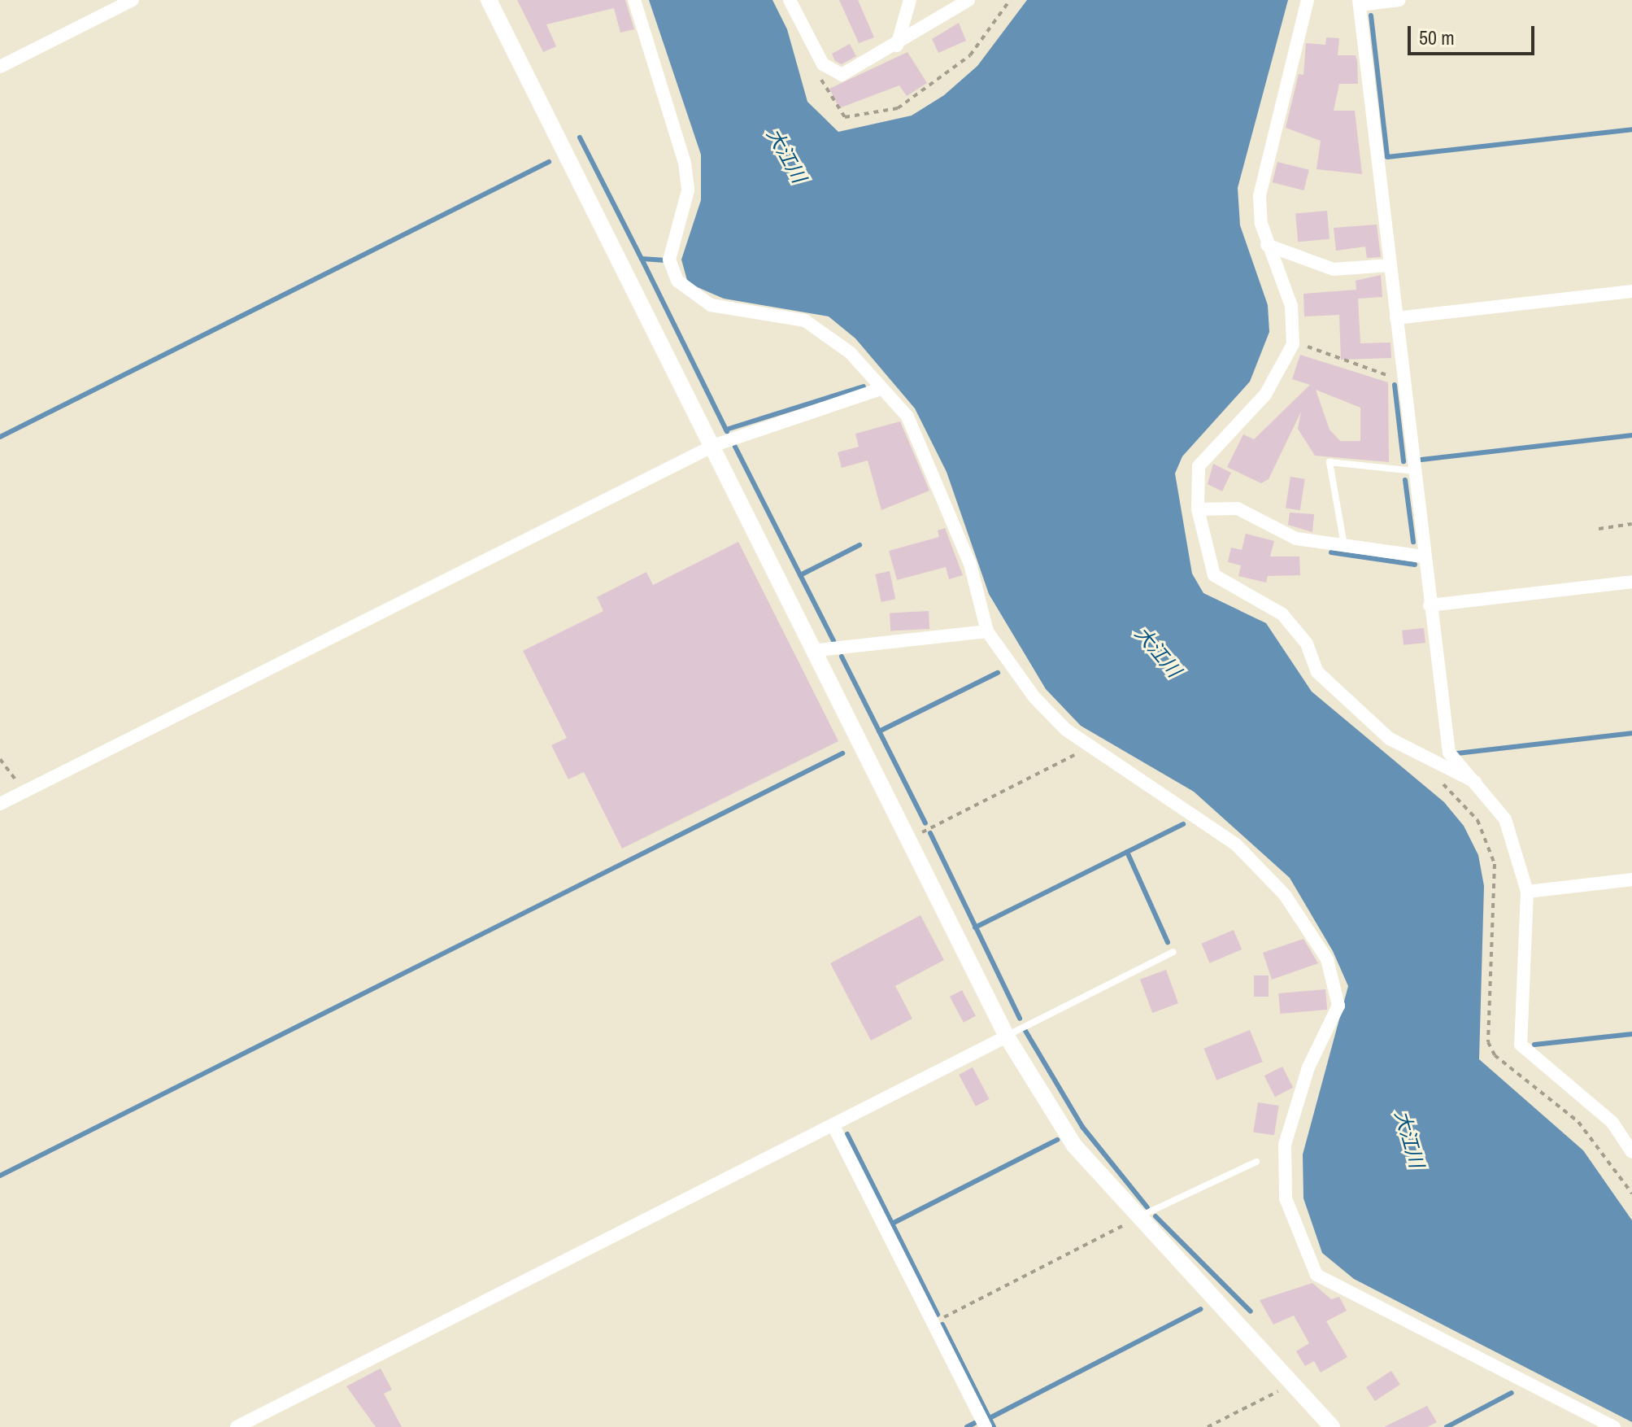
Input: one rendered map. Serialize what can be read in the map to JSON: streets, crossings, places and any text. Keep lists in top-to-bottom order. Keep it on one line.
{"water":["大江川"],"scale_bar":"50 m"}
